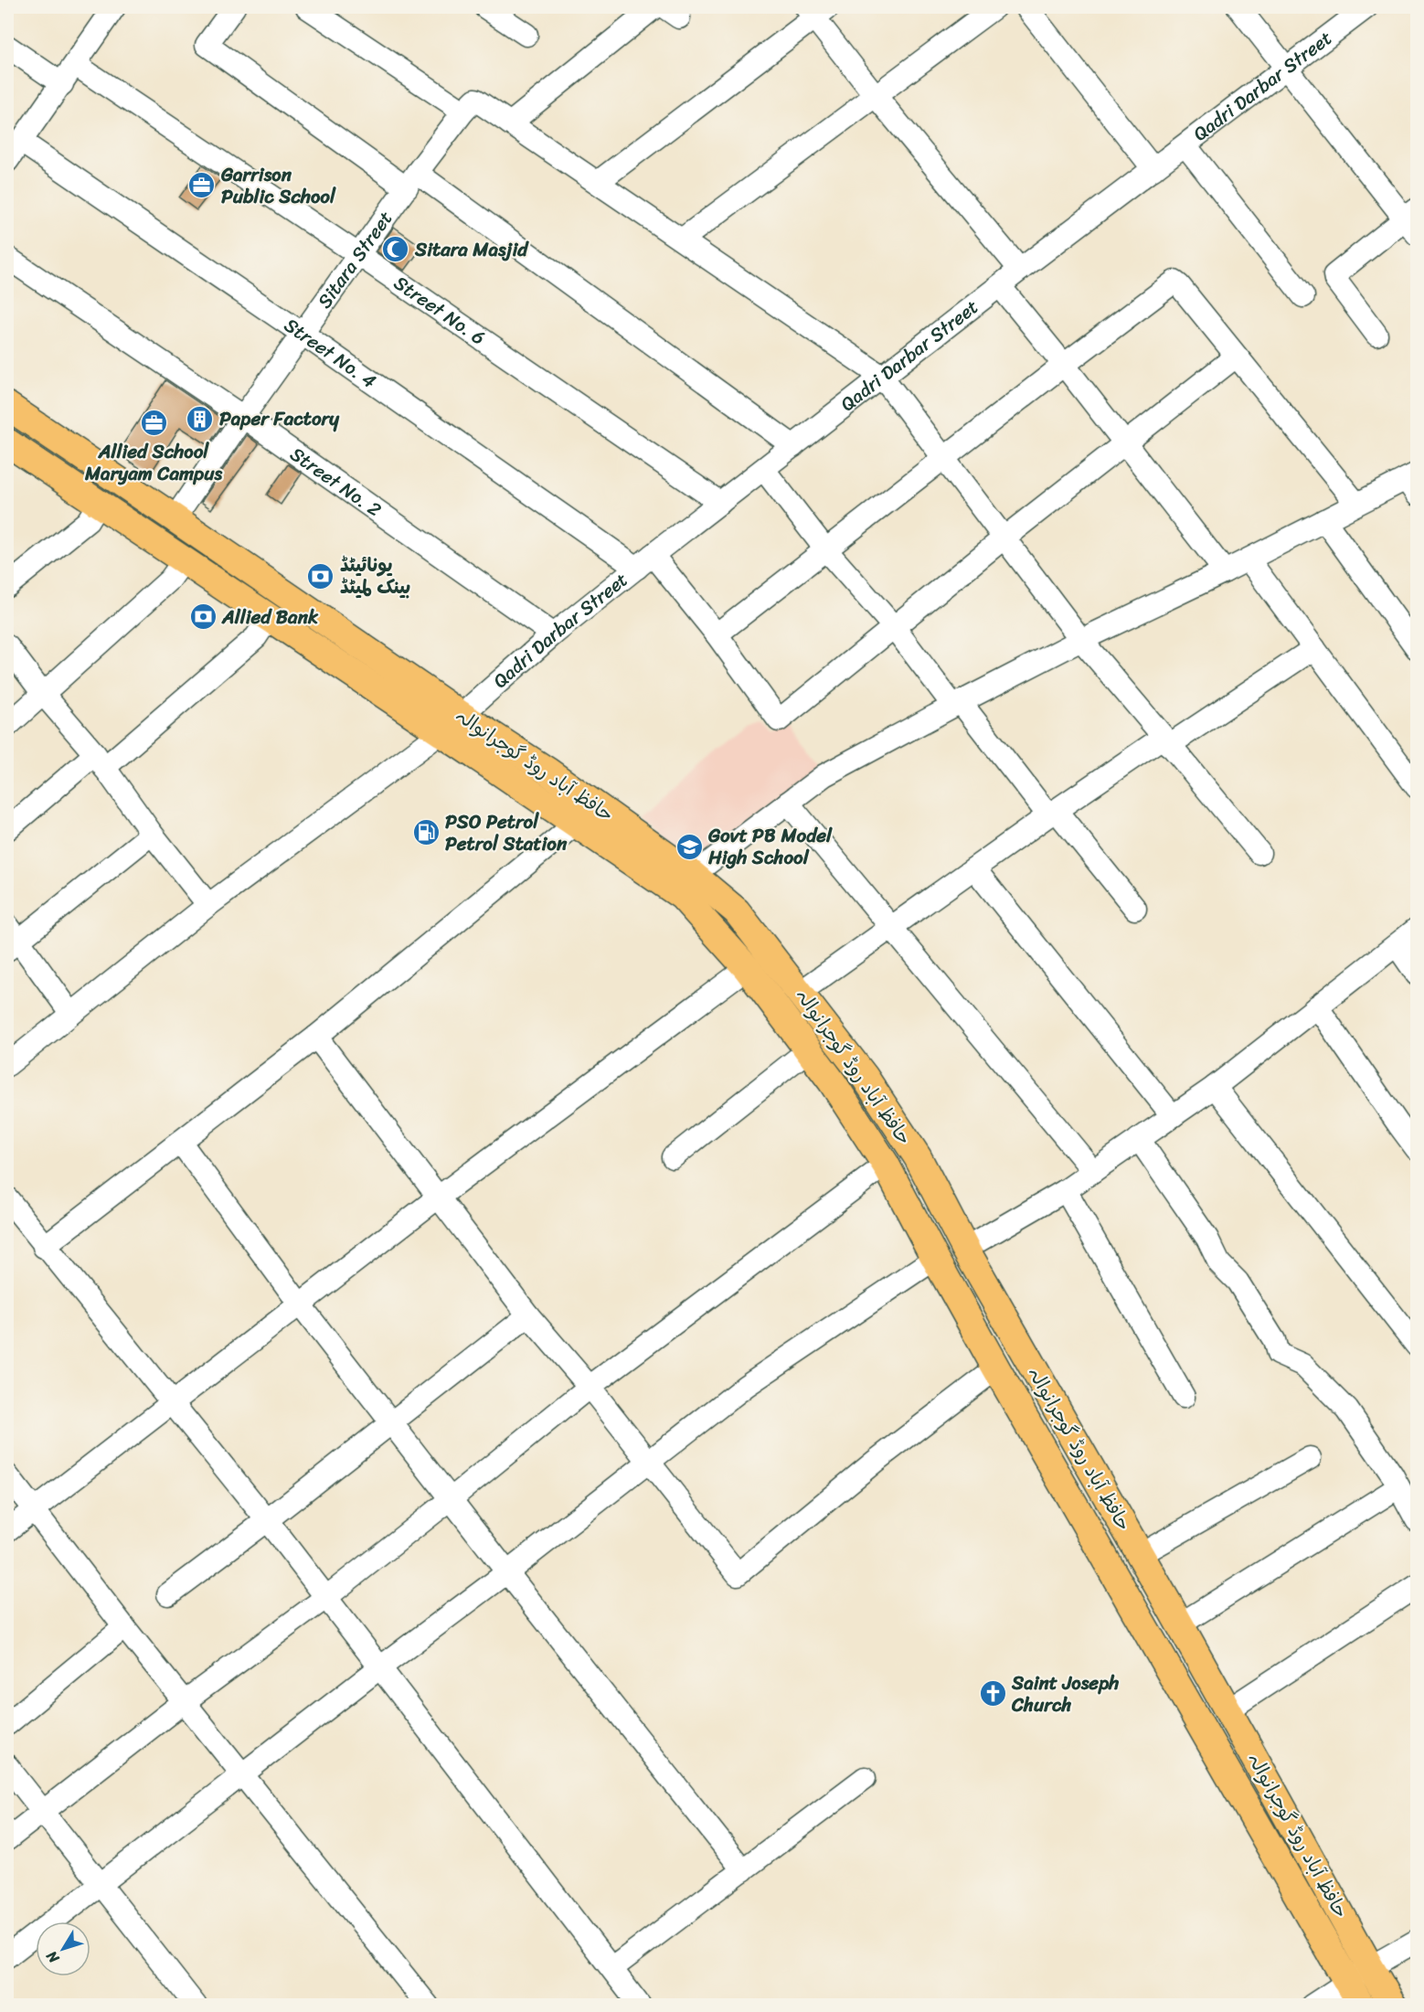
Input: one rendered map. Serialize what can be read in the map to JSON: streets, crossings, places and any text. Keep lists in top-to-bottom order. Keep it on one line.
{"streets":{"main road":["حافظ آباد روڈ گوجرانوالہ"],"street":["Qadri Darbar Street","Sitara Street","Street No. 6","Street No. 4","Street No. 2"]},"crossings":[["Qadri Darbar Street","Street No. 6"],["Qadri Darbar Street","Street No. 4"],["Qadri Darbar Street","Street No. 2"],["Qadri Darbar Street","حافظ آباد روڈ گوجرانوالہ"],["Sitara Street","Street No. 6"],["Sitara Street","Street No. 4"],["Sitara Street","Street No. 2"],["Sitara Street","حافظ آباد روڈ گوجرانوالہ"]],"places":{"office":["Garrison Public School","Allied School Maryam Campus"],"mosque":["Sitara Masjid"],"building":["Paper Factory"],"bank":["یونائیٹڈ بینک لمیٹڈ","Allied Bank"],"fuel station":["PSO Petrol Petrol Station"],"school or university":["Govt PB Model High School"],"church":["Saint Joseph Church"]},"north":"bottom left"}
